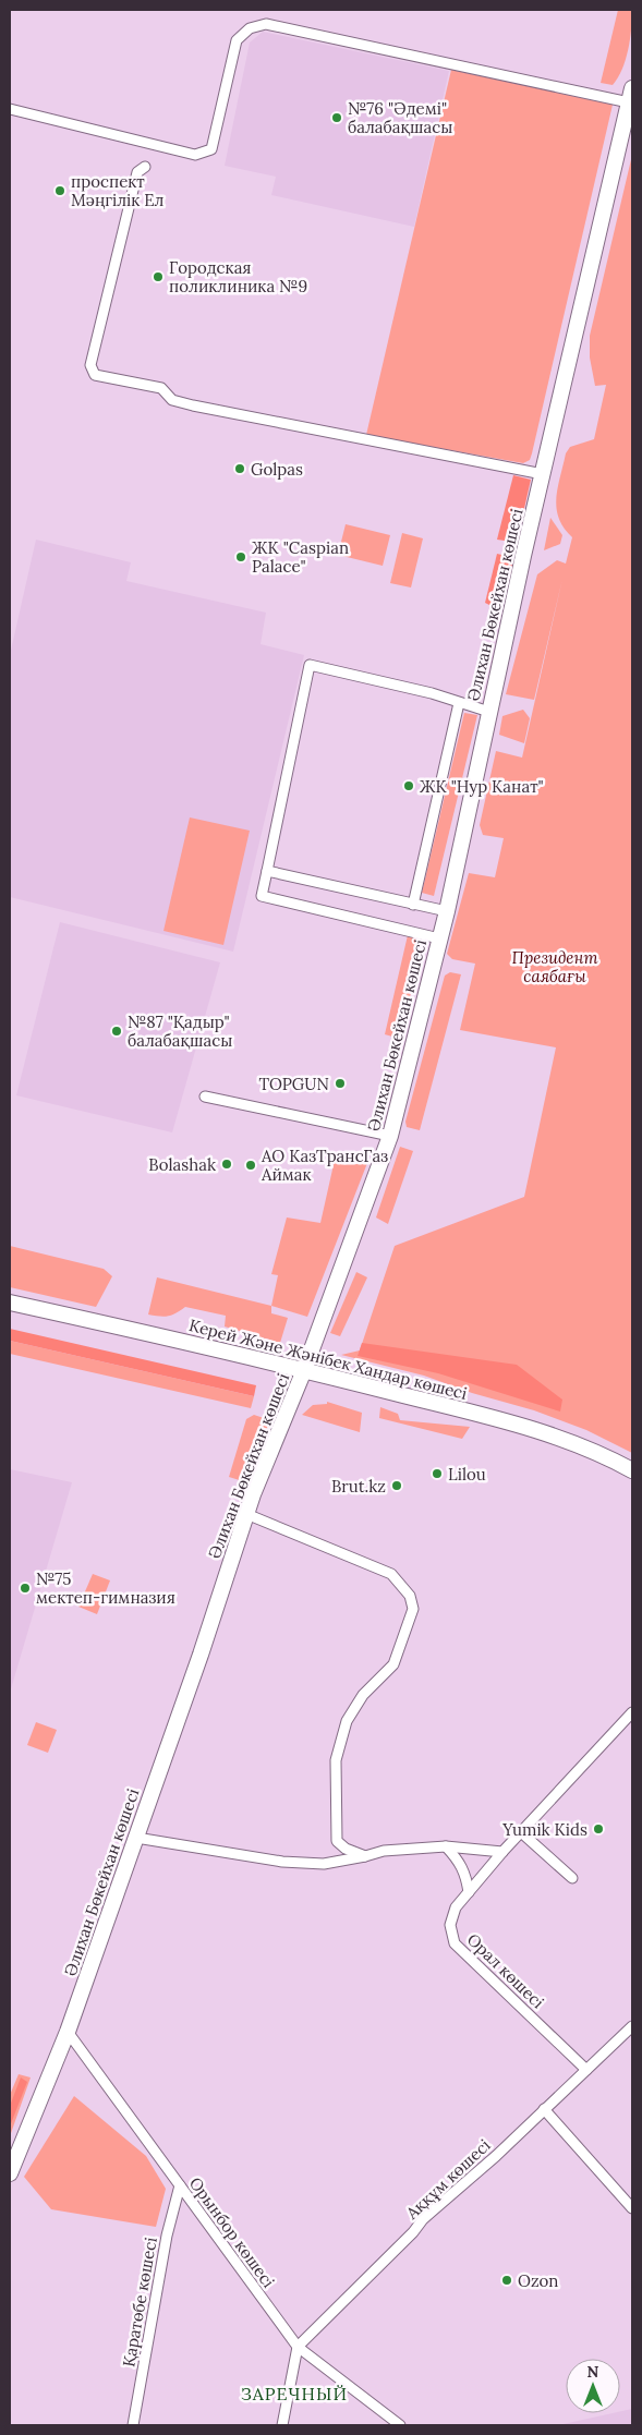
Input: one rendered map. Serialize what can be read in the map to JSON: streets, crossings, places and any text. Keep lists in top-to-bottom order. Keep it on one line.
{"streets":{"street":["Әлихан Бөкейхан көшесі","Керей Және Жәнібек Хандар көшесі","Орал көшесі","Аққұм көшесі","Орынбор көшесі","Қаратөбе көшесі"]},"crossings":[["Әлихан Бөкейхан көшесі","Керей Және Жәнібек Хандар көшесі"],["Әлихан Бөкейхан көшесі","Орынбор көшесі"],["Орал көшесі","Аққұм көшесі"],["Аққұм көшесі","Орынбор көшесі"],["Орынбор көшесі","Қаратөбе көшесі"]],"districts":["ЗАРЕЧНЫЙ"],"parks":["Президент саябағы"],"places":["№76 \"Әдемі\" балабақшасы","проспект Мәңгілік Ел","Городская поликлиника №9","Golpas","ЖК \"Caspian Palace\"","ЖК \"Нур Канат\"","№87 \"Қадыр\" балабақшасы","TOPGUN","Bolashak","АО КазТрансГаз Аймак","Lilou","Brut.kz","№75 мектеп-гимназия","Yumik Kids","Ozon"],"north":"top"}
